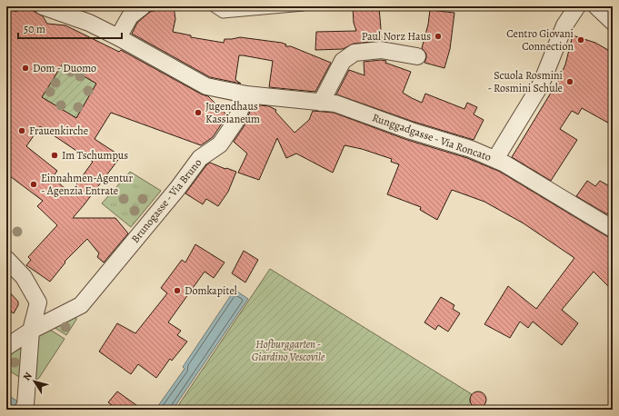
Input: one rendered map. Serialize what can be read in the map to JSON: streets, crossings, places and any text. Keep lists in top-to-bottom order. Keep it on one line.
{"streets":{"street":["Runggadgasse - Via Roncato","Brunogasse - Via Bruno"]},"crossings":[["Runggadgasse - Via Roncato","Brunogasse - Via Bruno"]],"parks":["Hofburggarten - Giardino Vescovile"],"places":["Paul Norz Haus","Centro Giovani Connection","Dom - Duomo","Scuola Rosmini - Rosmini Schule","Jugendhaus Kassianeum","Frauenkirche","Im Tschumpus","Einnahmen-Agentur - Agenzia Entrate","Domkapitel"],"scale_bar":"50 m","north":"top left"}
